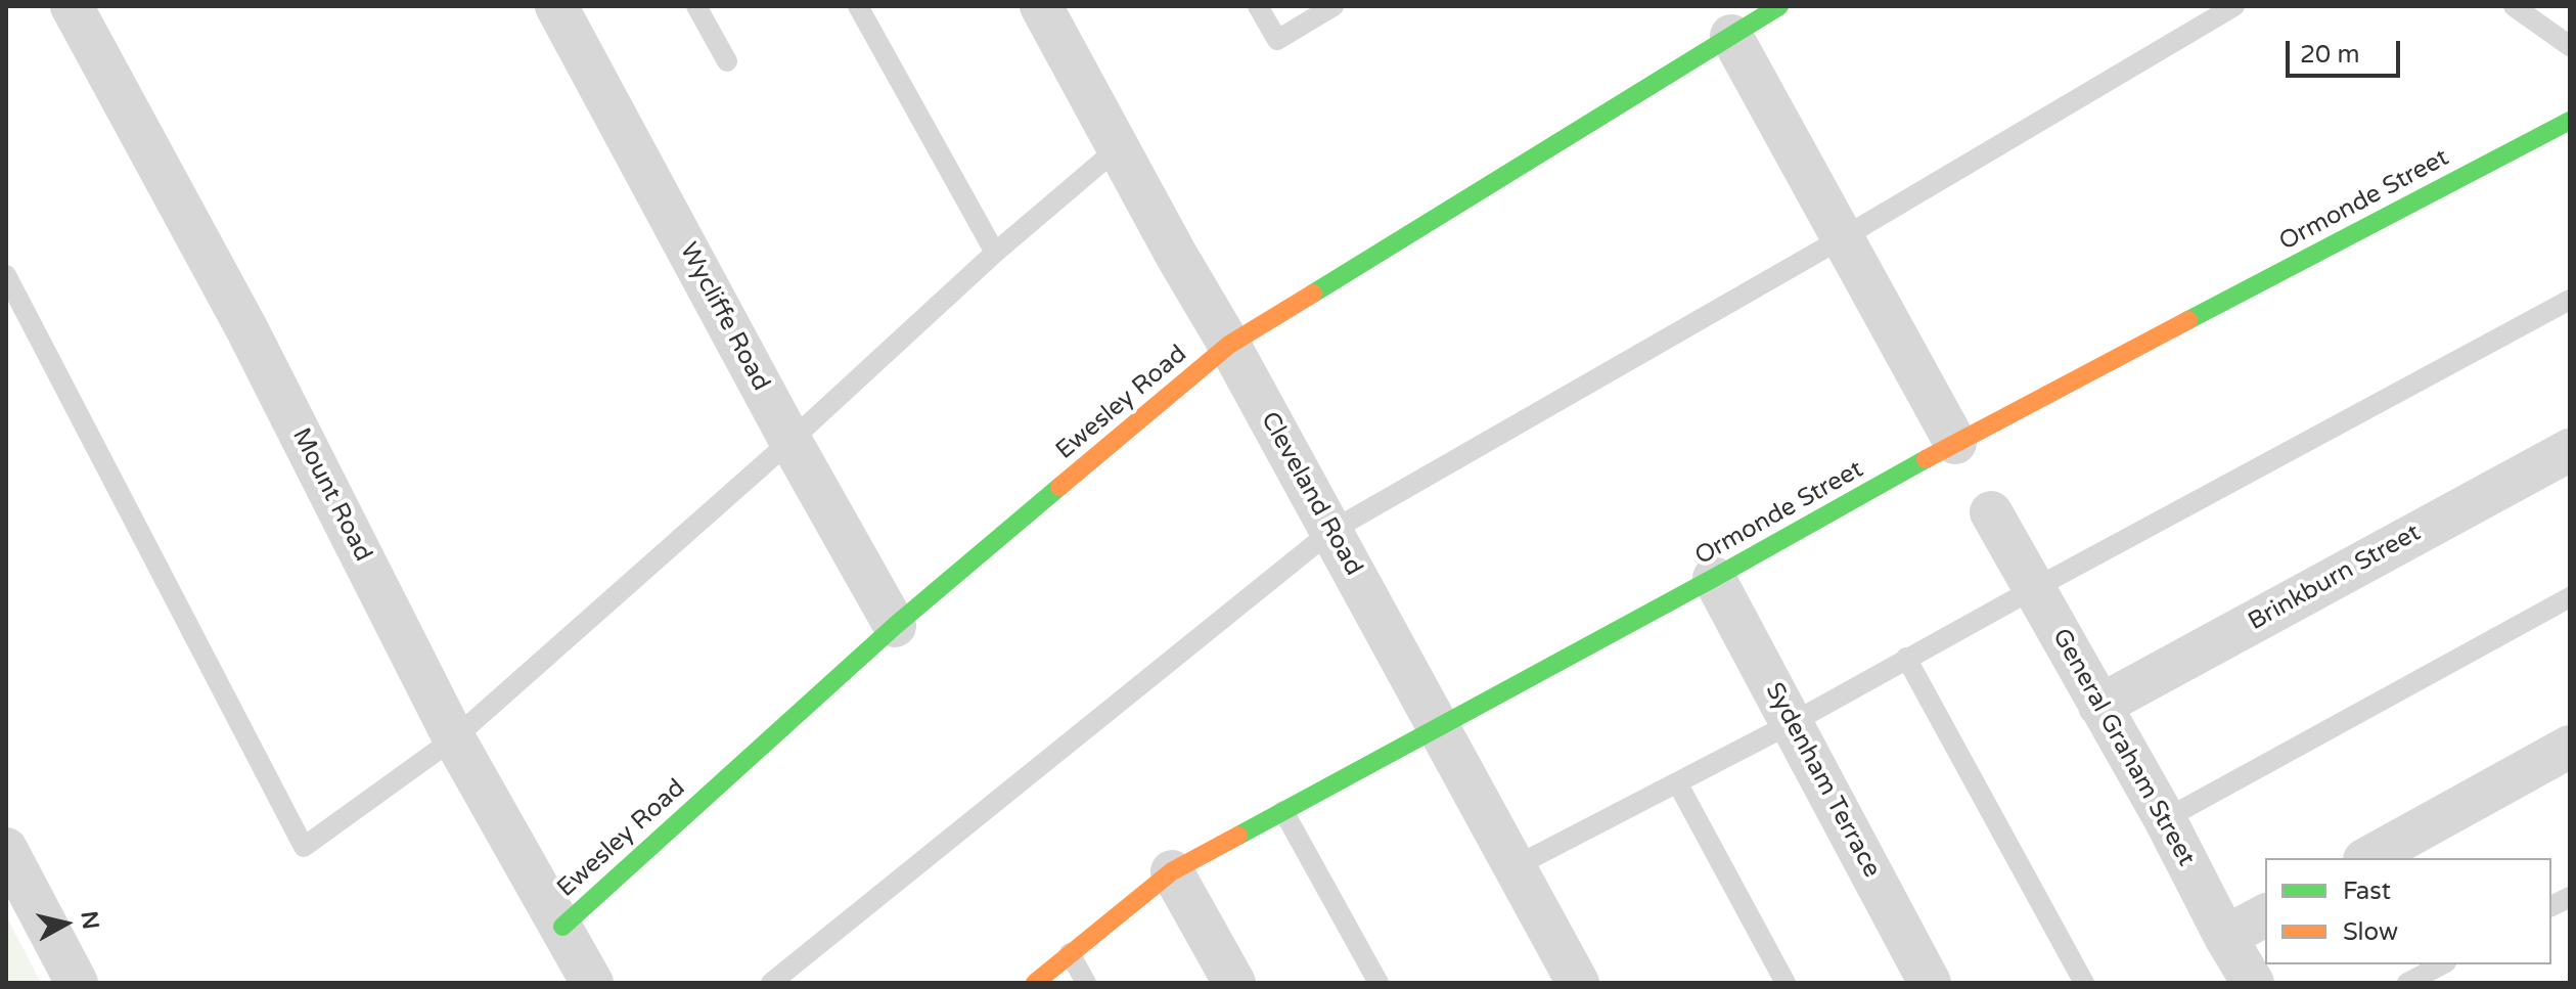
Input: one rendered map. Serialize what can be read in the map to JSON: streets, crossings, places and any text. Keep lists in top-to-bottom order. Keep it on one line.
{"streets":{"street":["Ormonde Street","Wycliffe Road","Ewesley Road","Cleveland Road","Mount Road","Brinkburn Street","General Graham Street","Sydenham Terrace"]},"crossings":[["Ormonde Street","Cleveland Road"],["Ormonde Street","Sydenham Terrace"],["Wycliffe Road","Ewesley Road"],["Ewesley Road","Cleveland Road"],["Ewesley Road","Mount Road"],["Brinkburn Street","General Graham Street"]],"legend":["Fast","Slow"],"scale_bar":"20 m","north":"right"}
